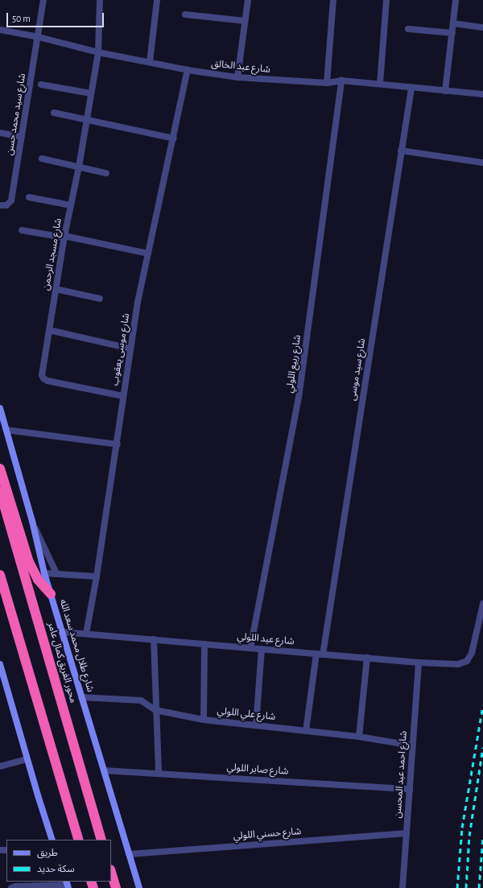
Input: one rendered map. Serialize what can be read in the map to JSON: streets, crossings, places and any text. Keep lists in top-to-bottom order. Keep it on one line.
{"streets":{"highway":["محور الفريق كمال عامر"],"main road":["شارع طلال محمد سعد الله"],"street":["شارع عبد الخالق","شارع سيد محمد حسن","شارع مسجد الرحمن","شارع موسى يعقوب","شارع ربيع اللولي","شارع سيد موسى","شارع عيد اللولي","شارع علي اللولي","شارع صابر اللولي","شارع احمد عبد المحسن","شارع حسني اللولي"]},"crossings":[["شارع عبد الخالق","شارع سيد محمد حسن"],["شارع عبد الخالق","شارع مسجد الرحمن"],["شارع عبد الخالق","شارع موسى يعقوب"],["شارع عبد الخالق","شارع ربيع اللولي"],["شارع عبد الخالق","شارع سيد موسى"],["شارع مسجد الرحمن","شارع موسى يعقوب"],["شارع موسى يعقوب","شارع عيد اللولي"],["شارع ربيع اللولي","شارع عيد اللولي"],["شارع سيد موسى","شارع عيد اللولي"],["شارع سيد موسى","شارع علي اللولي"],["شارع عيد اللولي","شارع طلال محمد سعد الله"],["شارع عيد اللولي","شارع احمد عبد المحسن"],["شارع طلال محمد سعد الله","شارع علي اللولي"],["شارع طلال محمد سعد الله","شارع صابر اللولي"],["شارع طلال محمد سعد الله","شارع حسني اللولي"],["شارع علي اللولي","شارع احمد عبد المحسن"],["شارع صابر اللولي","شارع احمد عبد المحسن"],["شارع احمد عبد المحسن","شارع حسني اللولي"]],"legend":["طريق","سكة حديد"],"scale_bar":"50 m"}
